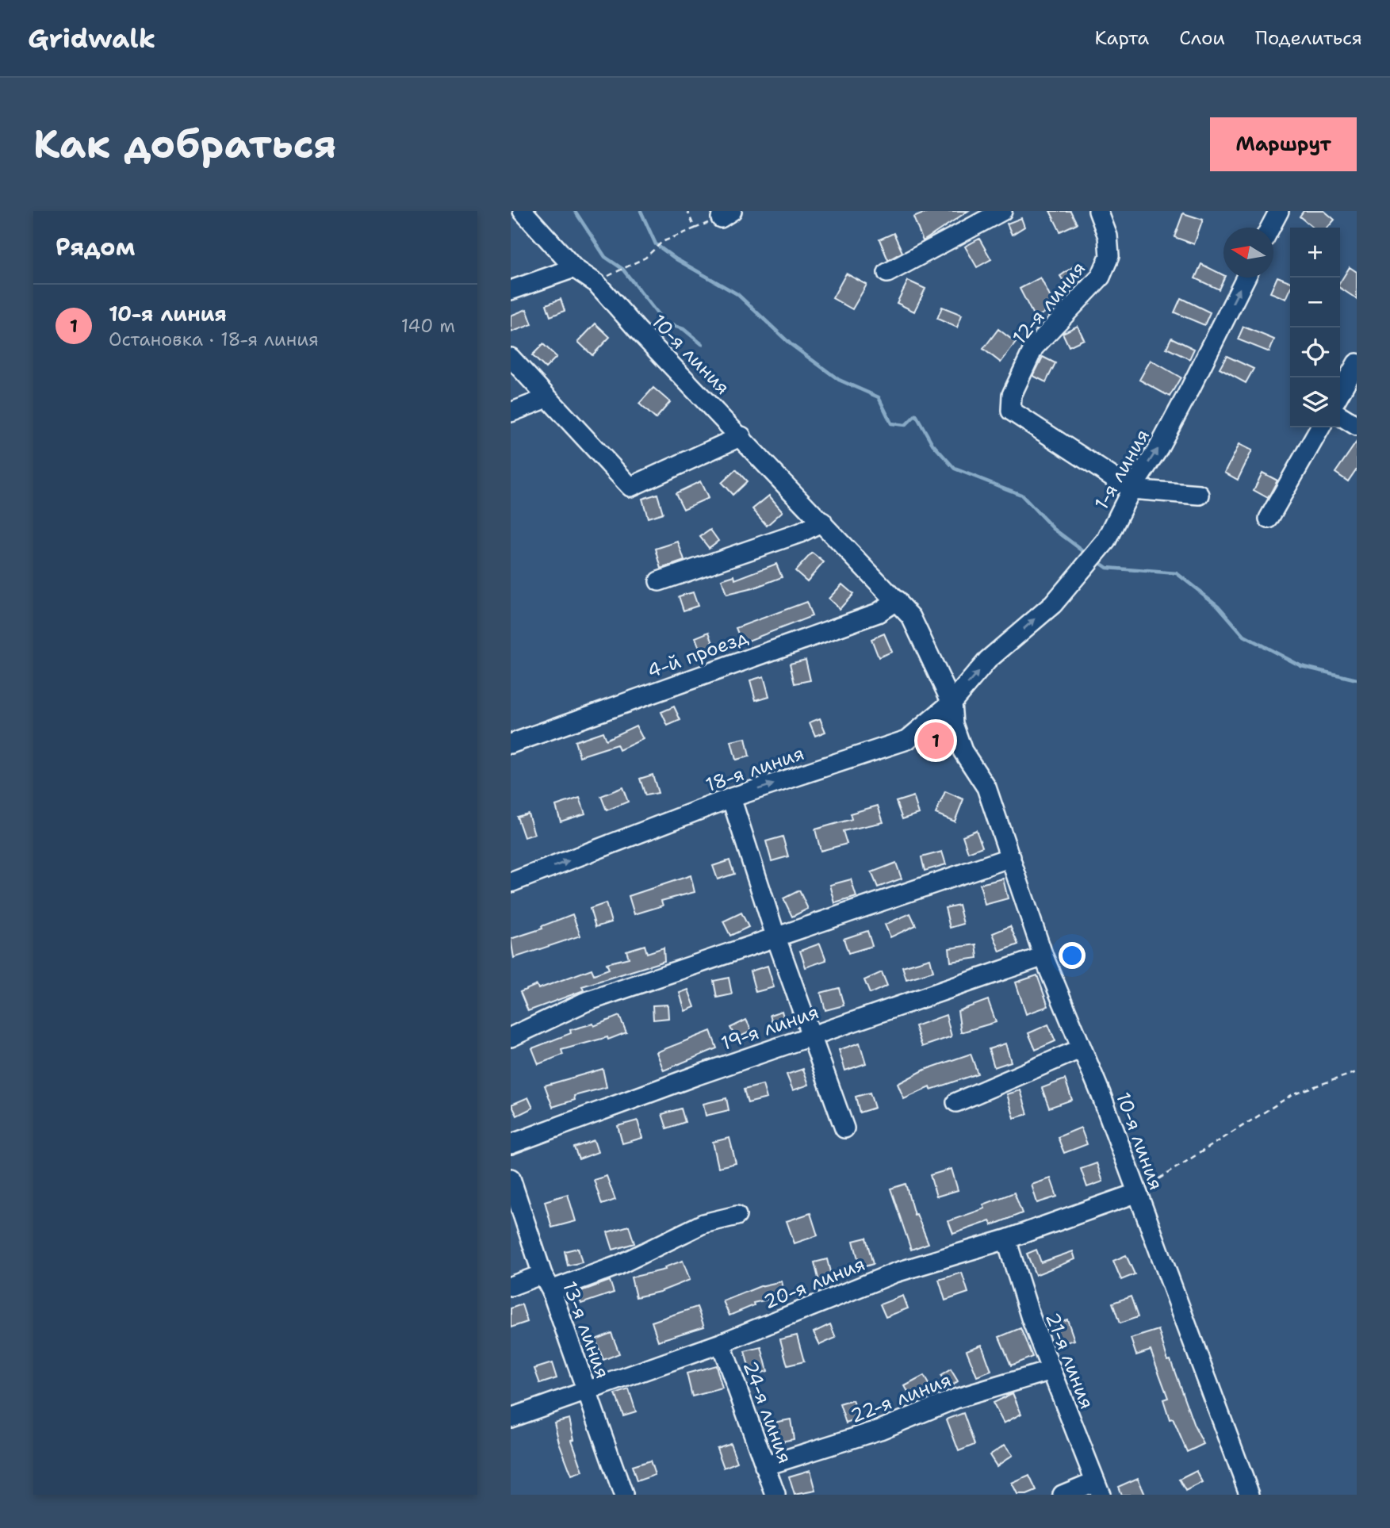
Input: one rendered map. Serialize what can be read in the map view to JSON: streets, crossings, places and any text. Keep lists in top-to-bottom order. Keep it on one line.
{"streets":{"street":["12-я линия","10-я линия","1-я линия","4-й проезд","18-я линия","19-я линия","20-я линия","13-я линия","21-я линия","22-я линия","24-я линия"]},"crossings":[["12-я линия","1-я линия"],["10-я линия","4-й проезд"],["10-я линия","18-я линия"],["10-я линия","19-я линия"],["10-я линия","20-я линия"],["1-я линия","18-я линия"],["20-я линия","13-я линия"],["20-я линия","21-я линия"],["20-я линия","24-я линия"],["21-я линия","22-я линия"],["22-я линия","24-я линия"]],"one_way":["1-я линия"],"north":"left","page":{"header":"Gridwalk","nav":["Карта","Слои","Поделиться"],"buttons":"Маршрут","title":"Как добраться","heading":"Рядом","map_buttons":["+","−"],"list":[{"mark":"1","name":"10-я линия","note":"Остановка · 18-я линия","value":"140 m"}],"pins":"1"}}
